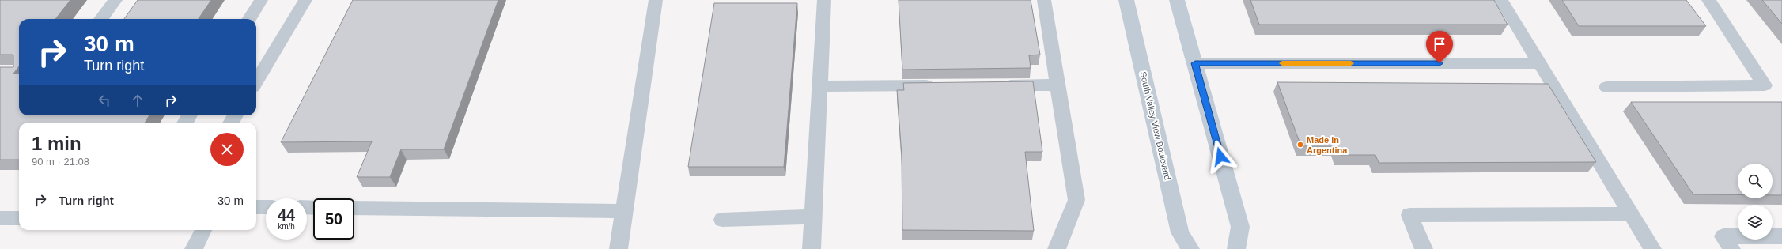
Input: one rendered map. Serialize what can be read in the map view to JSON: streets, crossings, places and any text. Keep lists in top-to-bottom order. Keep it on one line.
{"streets":{"main road":["South Valley View Boulevard"]},"places":["Made in Argentina"],"page":{"turn":["30 m","Turn right"],"heading":["1 min","90 m · 21:08"],"list":[{"name":"Turn right","value":"30 m"}],"speed":"44 km/h","limit":"50"}}
